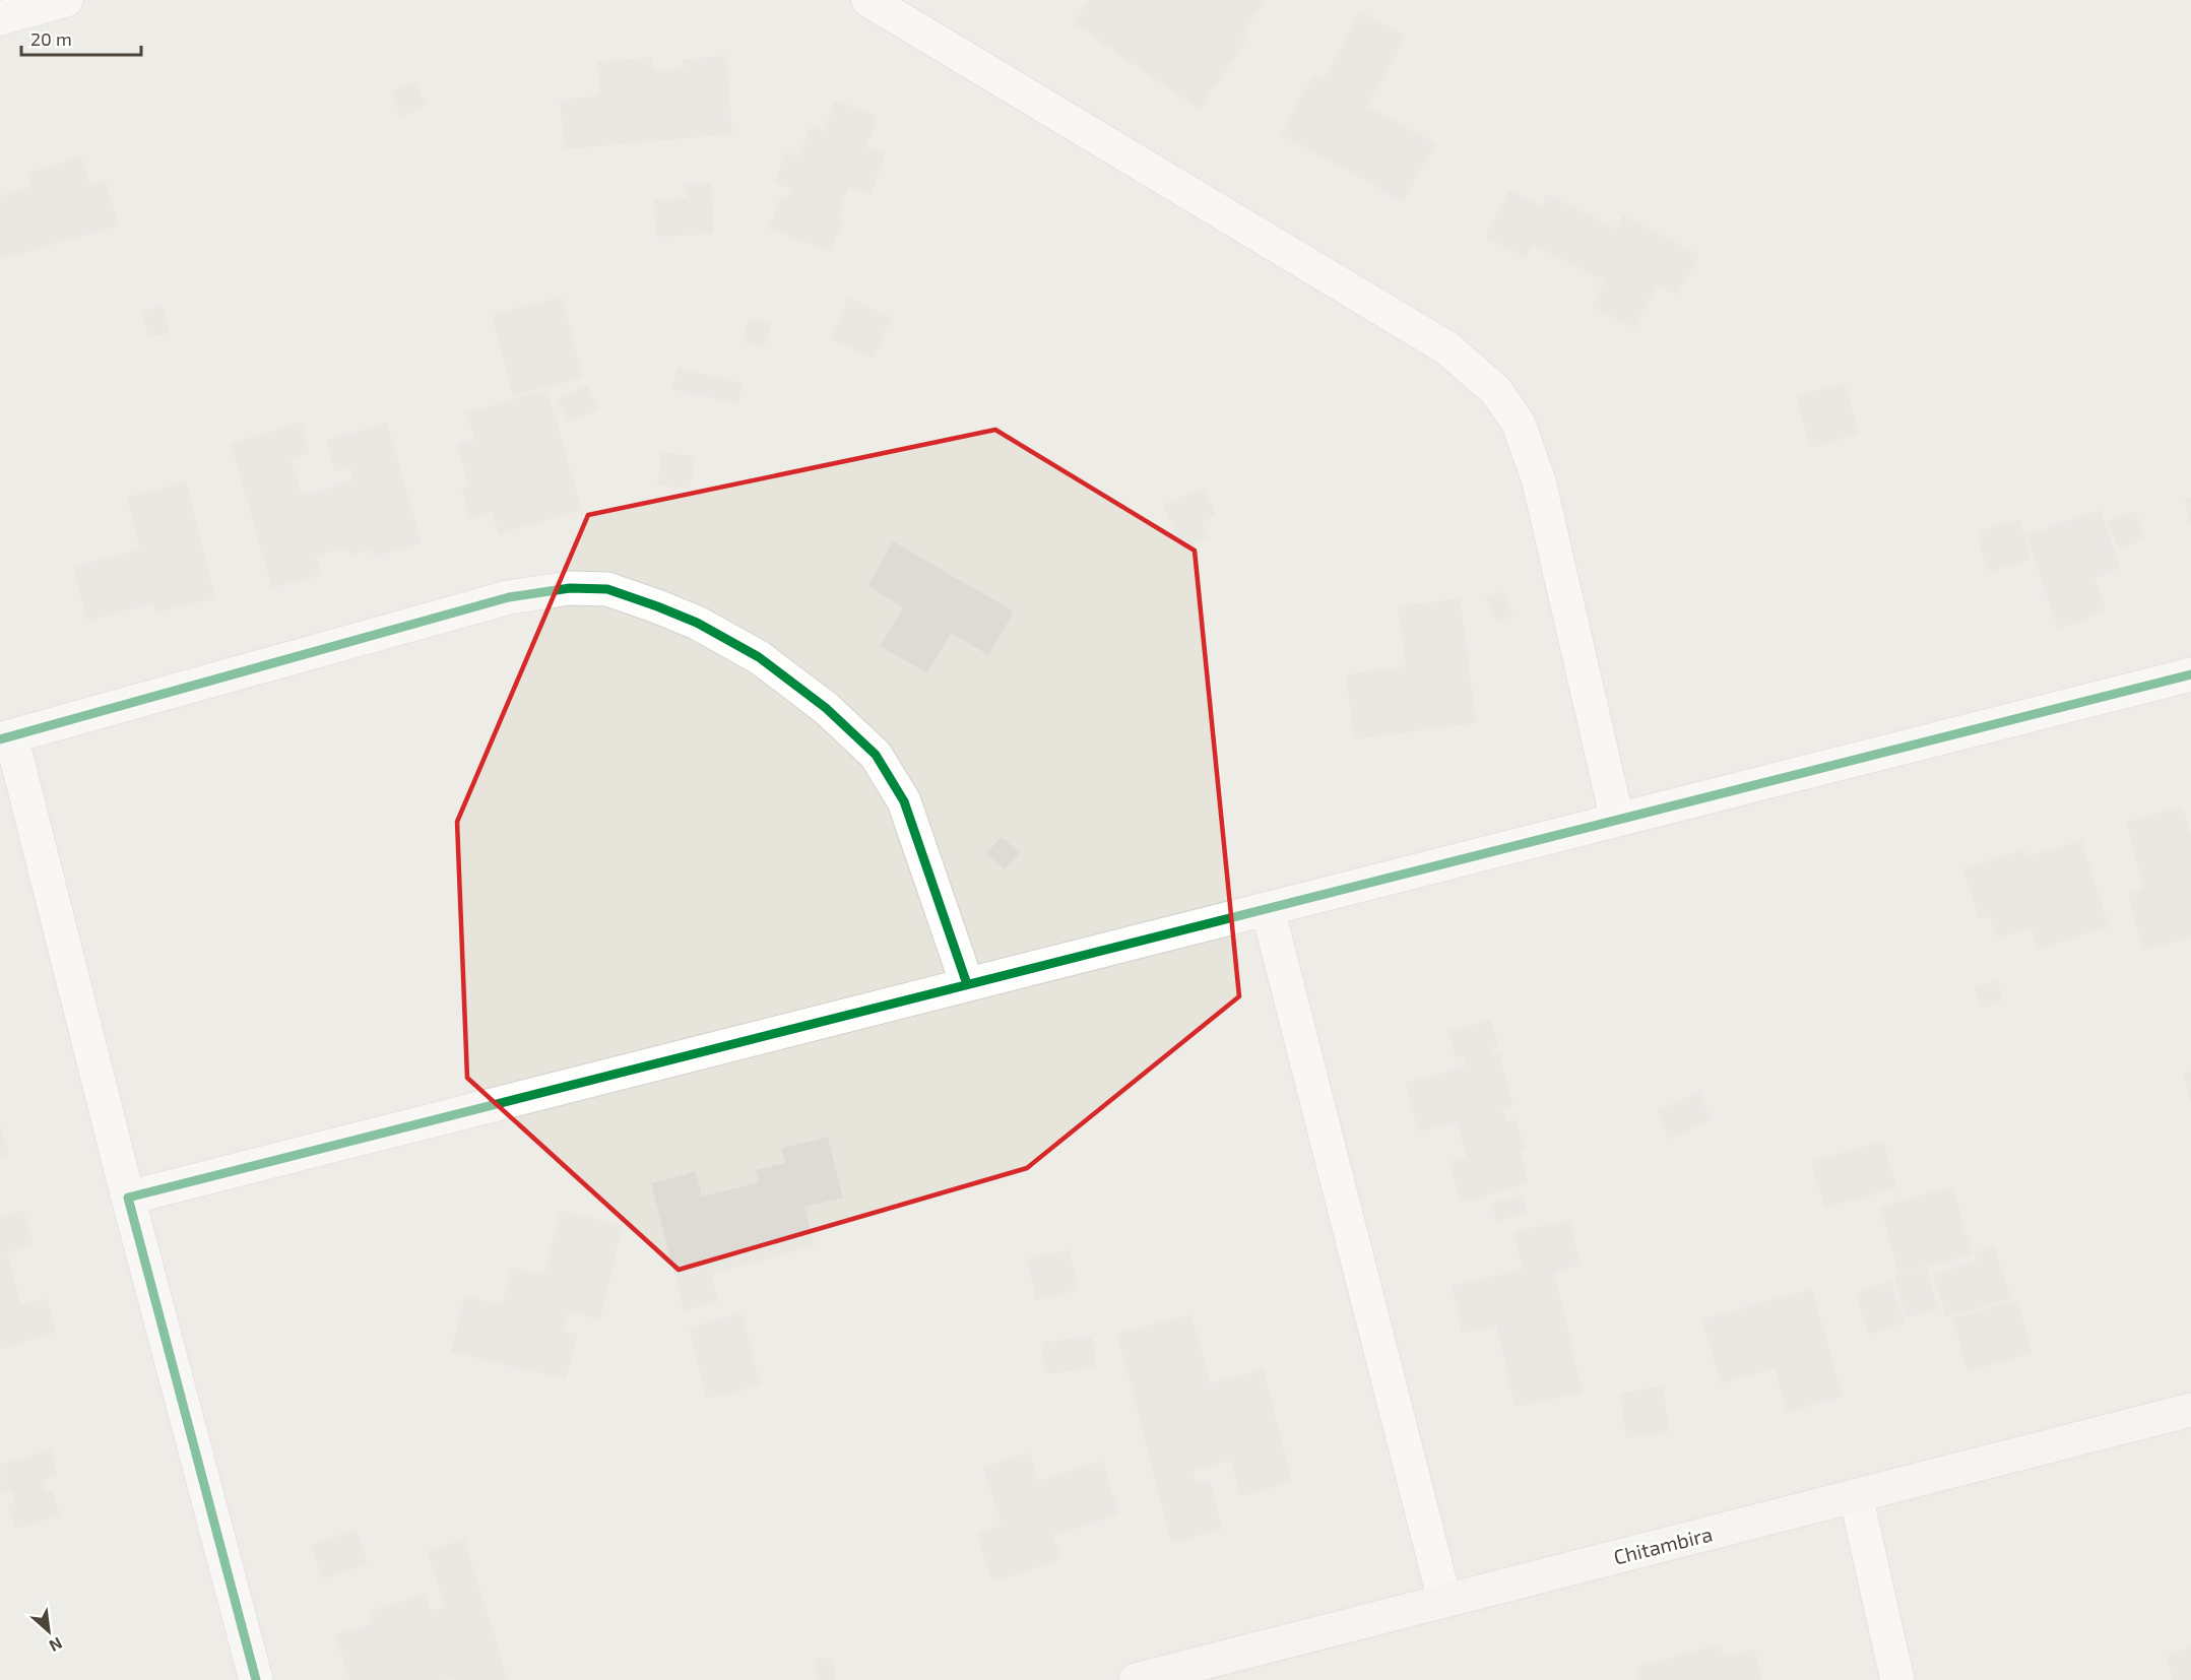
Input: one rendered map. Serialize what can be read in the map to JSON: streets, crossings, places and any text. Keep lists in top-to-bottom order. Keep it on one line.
{"streets":{"street":["Chitambira"]},"scale_bar":"20 m","north":"bottom right"}
